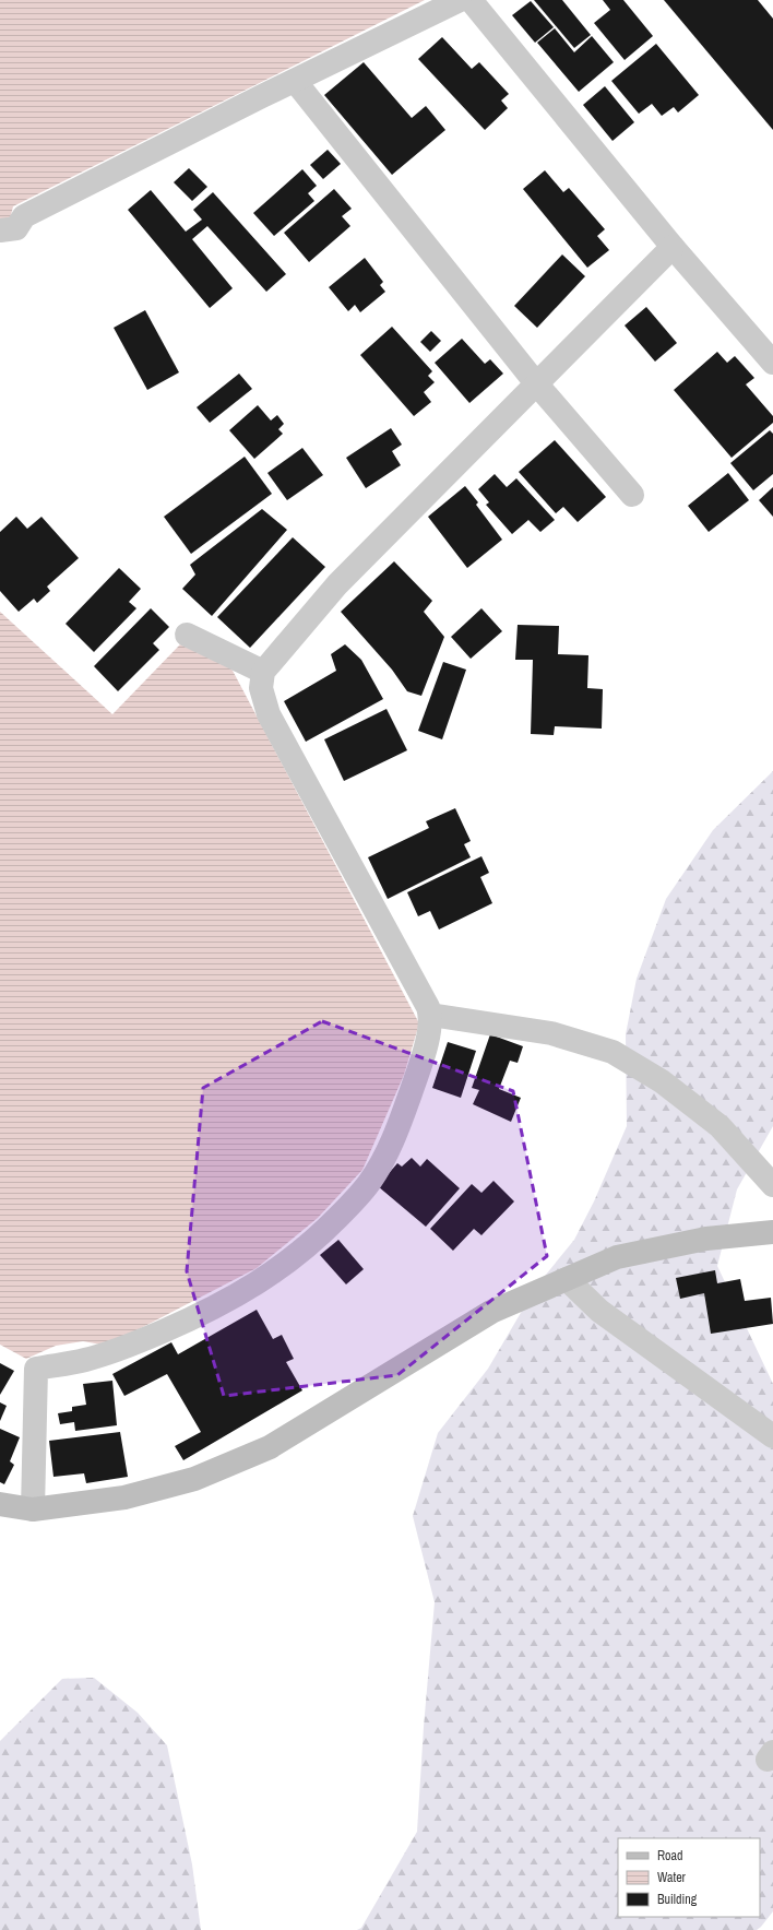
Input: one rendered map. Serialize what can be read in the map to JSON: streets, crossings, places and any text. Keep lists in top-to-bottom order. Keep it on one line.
{"legend":["Road","Water","Building"]}
